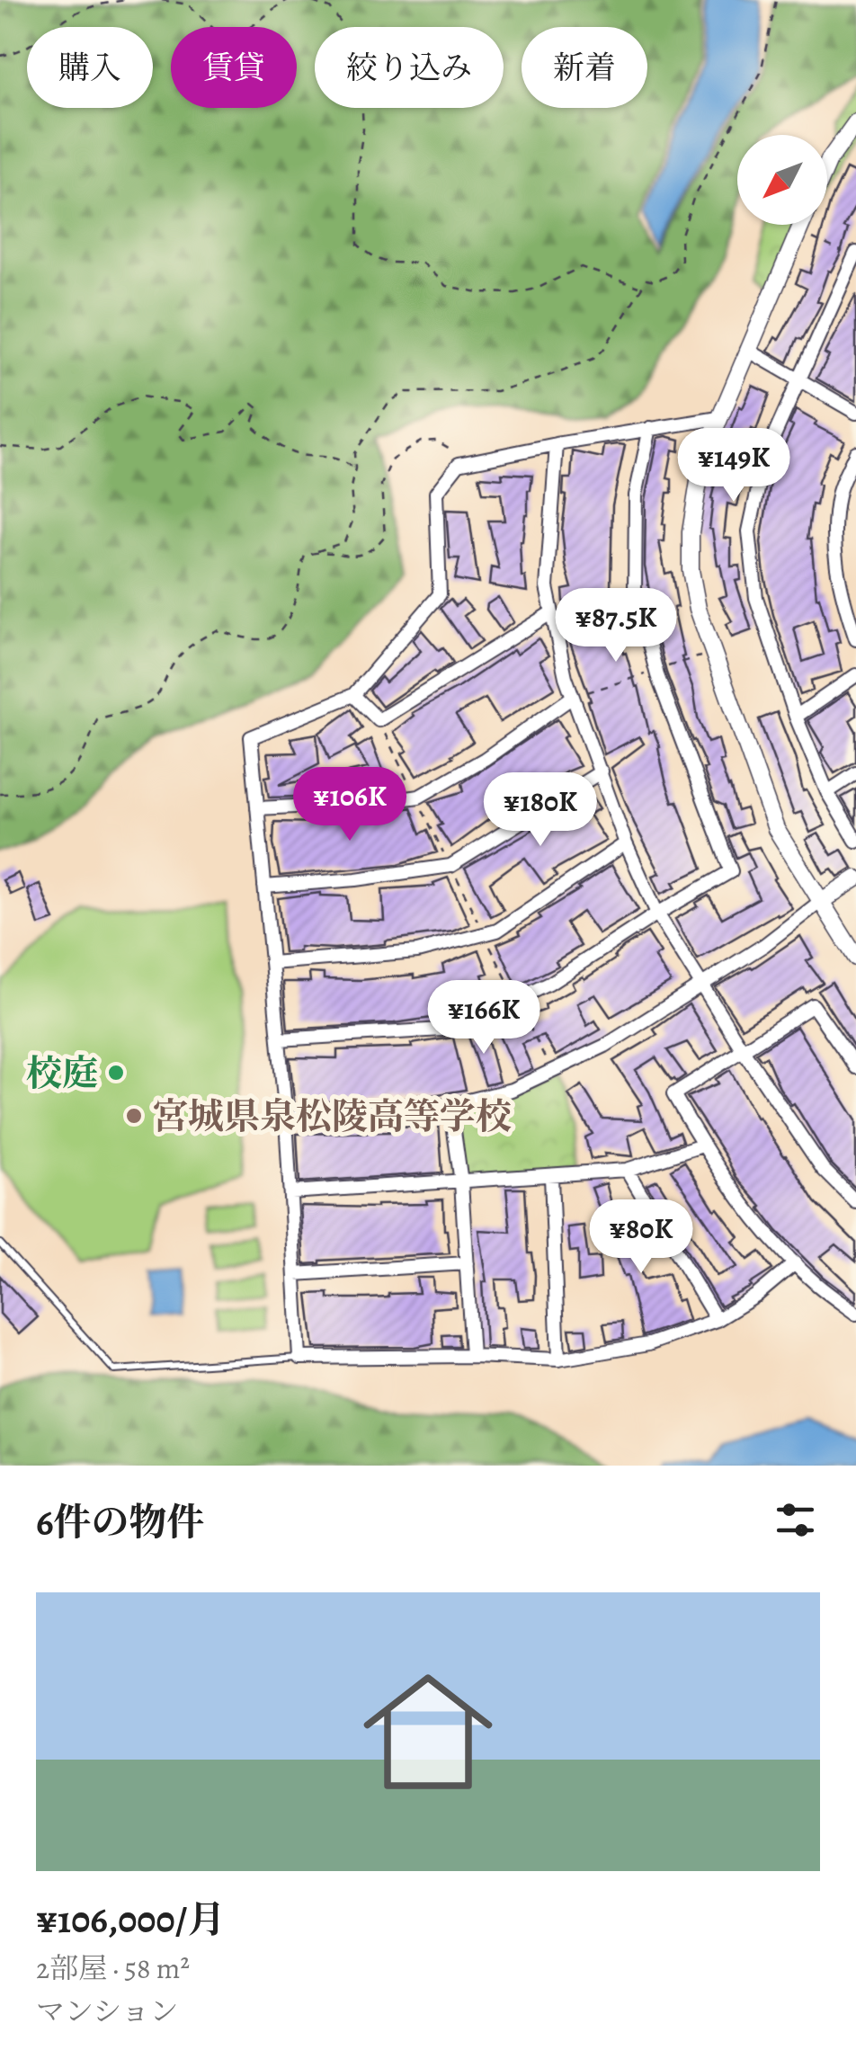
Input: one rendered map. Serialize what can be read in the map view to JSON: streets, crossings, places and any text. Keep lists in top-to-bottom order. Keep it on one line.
{"places":["校庭","宮城県泉松陵高等学校"],"north":"bottom left","page":{"chip":["購入","賃貸","絞り込み","新着"],"price":["¥149K","¥87.5K","¥106K","¥180K","¥166K","¥80K"],"heading":"6件の物件","list":[{"name":"¥106,000/月","note":"2部屋 · 58 m² · マンション"}]}}
